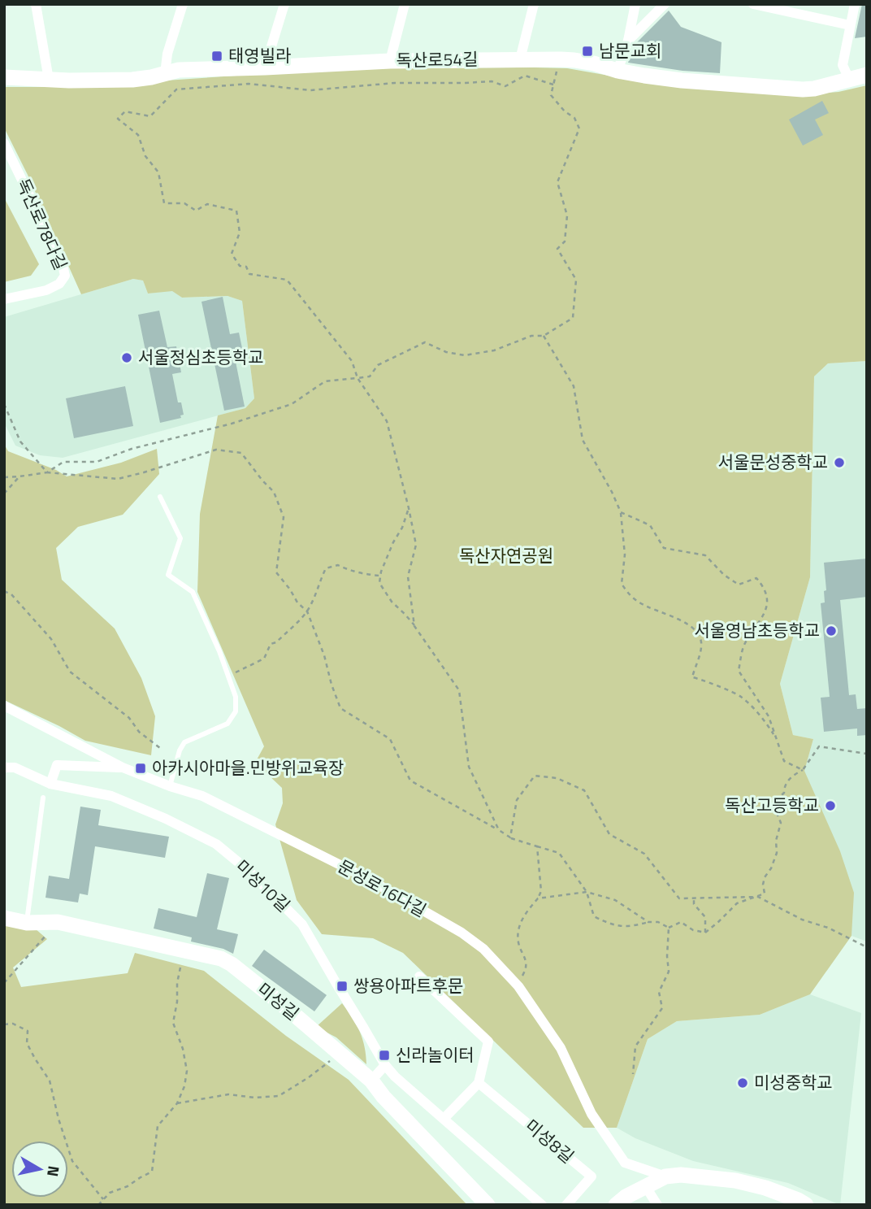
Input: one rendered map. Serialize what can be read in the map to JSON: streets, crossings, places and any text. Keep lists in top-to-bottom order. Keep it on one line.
{"streets":{"street":["독산로54길","독산로78다길","미성10길","문성로16다길","미성길","미성8길"]},"parks":["독산자연공원"],"places":{"transit":["남문교회","태영빌라","아카시아마을.민방위교육장","쌍용아파트후문","신라놀이터"],"other":["서울정심초등학교","서울문성중학교","서울영남초등학교","독산고등학교","미성중학교"]},"north":"right"}
